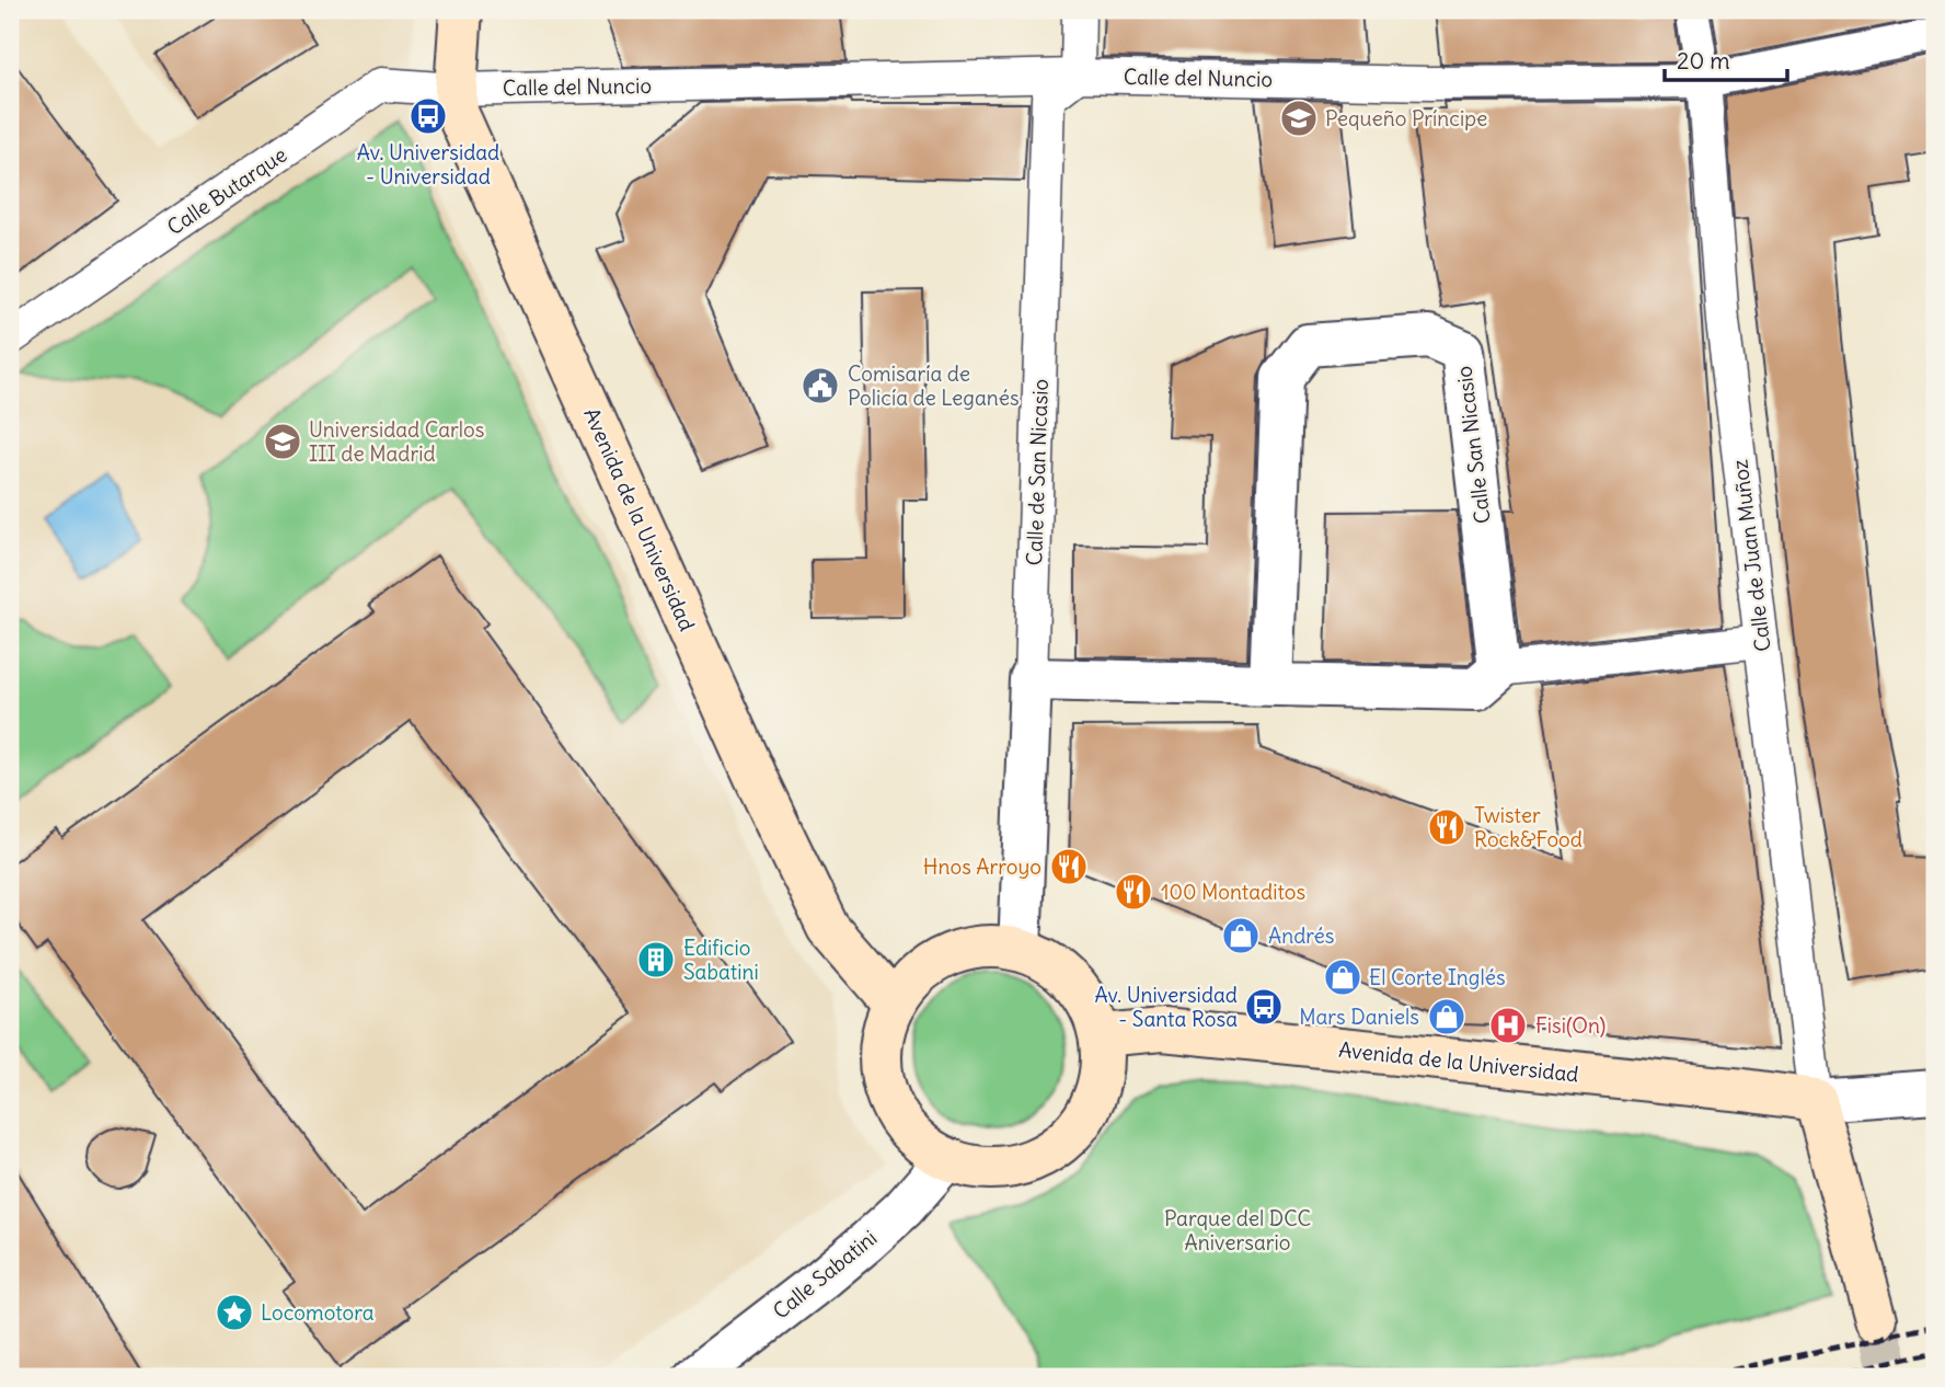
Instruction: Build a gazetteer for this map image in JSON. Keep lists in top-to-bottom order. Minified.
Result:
{"streets":{"main road":["Avenida de la Universidad"],"street":["Calle del Nuncio","Calle Butarque","Calle San Nicasio","Calle de San Nicasio","Calle de Juan Muñoz","Calle Sabatini"]},"crossings":[["Calle del Nuncio","Calle Butarque"],["Calle del Nuncio","Calle de San Nicasio"],["Calle del Nuncio","Avenida de la Universidad"],["Calle del Nuncio","Calle de Juan Muñoz"],["Calle Butarque","Avenida de la Universidad"],["Calle de San Nicasio","Avenida de la Universidad"],["Calle de San Nicasio","Calle Sabatini"],["Avenida de la Universidad","Calle de Juan Muñoz"],["Avenida de la Universidad","Calle Sabatini"]],"parks":["Parque del DCC Aniversario"],"places":{"bus stop":["Av. Universidad - Universidad","Av. Universidad - Santa Rosa"],"school or university":["Pequeño Príncipe","Universidad Carlos III de Madrid"],"public building":["Comisaría de Policía de Leganés"],"restaurant":["Twister Rock&Food","Hnos Arroyo","100 Montaditos"],"shop":["Andrés","El Corte Inglés","Mars Daniels"],"building":["Edificio Sabatini"],"hospital":["Fisi(On)"],"place":["Locomotora"]},"scale_bar":"20 m"}
